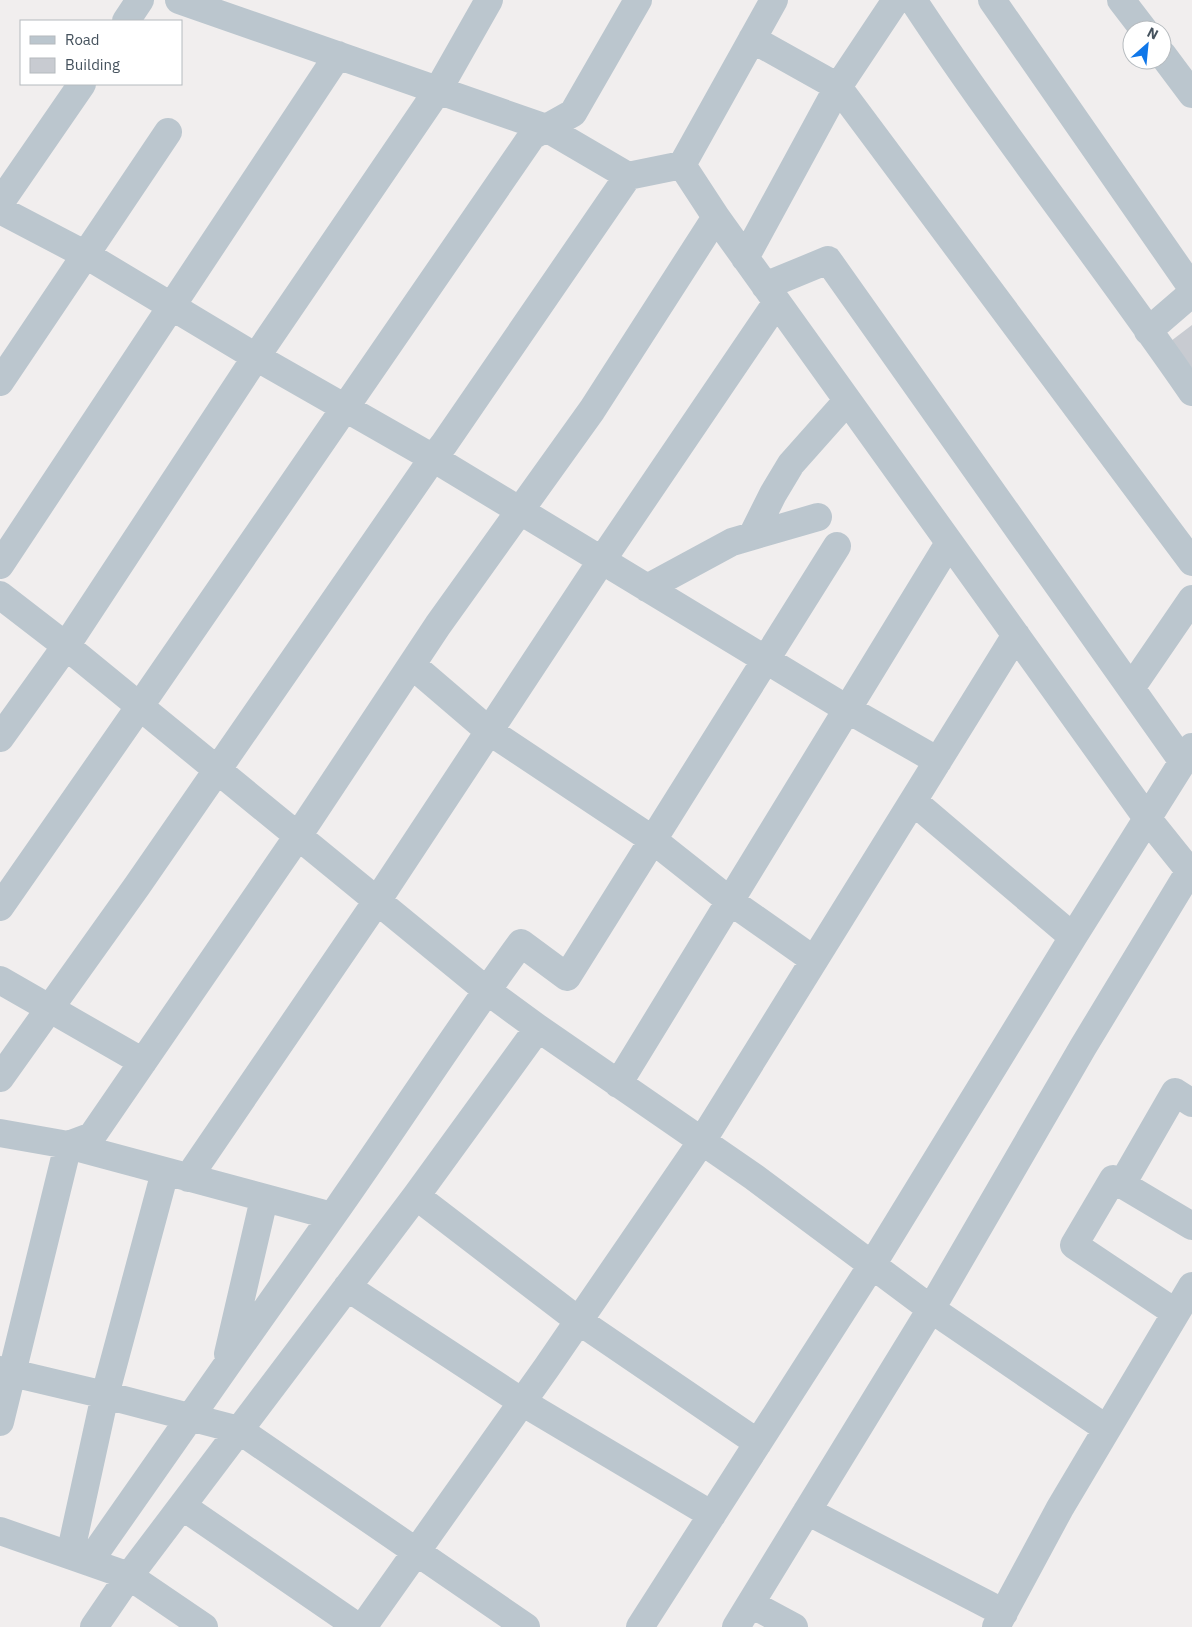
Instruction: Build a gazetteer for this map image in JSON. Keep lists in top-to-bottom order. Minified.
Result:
{"legend":["Road","Building"],"north":"top right"}
